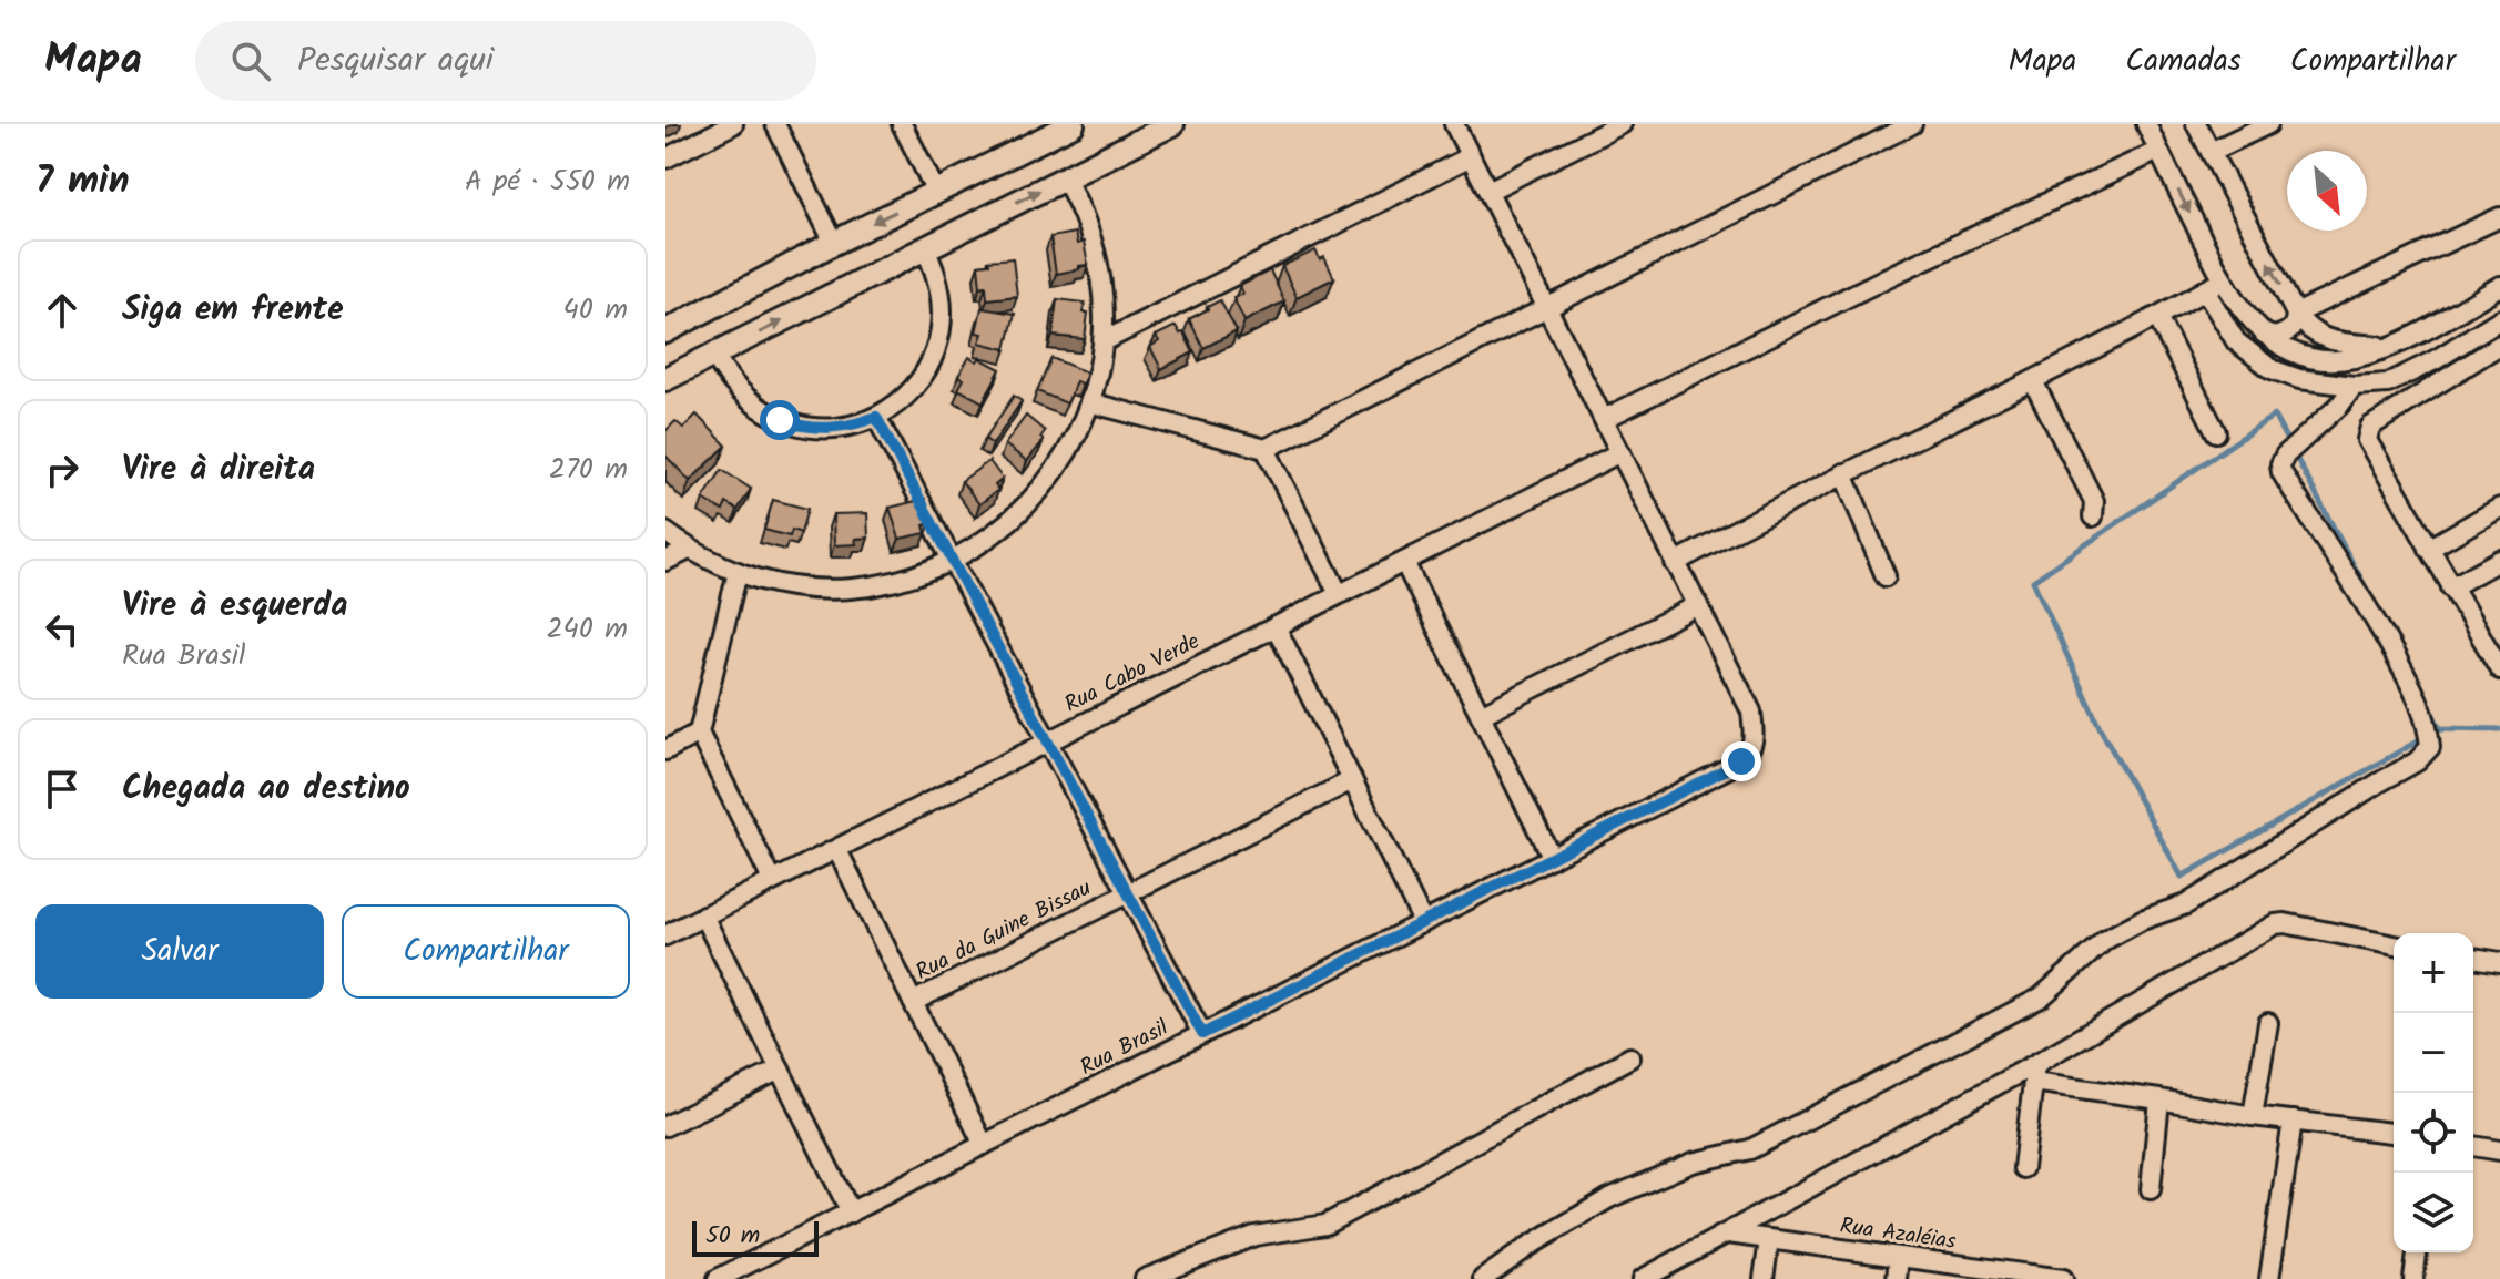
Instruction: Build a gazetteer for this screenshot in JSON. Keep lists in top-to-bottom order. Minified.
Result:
{"streets":{"street":["Rua Cabo Verde","Rua da Guine Bissau","Rua Brasil","Rua Azaléias"]},"scale_bar":"50 m","north":"bottom right","page":{"header":"Mapa","search":"Pesquisar aqui","nav":["Mapa","Camadas","Compartilhar"],"heading":["7 min","A pé · 550 m"],"list":[["Siga em frente","40 m"],["Vire à direita","270 m"],["Vire à esquerda","Rua Brasil","240 m"],"Chegada ao destino"],"buttons":["Salvar","Compartilhar"],"map_buttons":["+","−"],"scale":"50 m"}}
